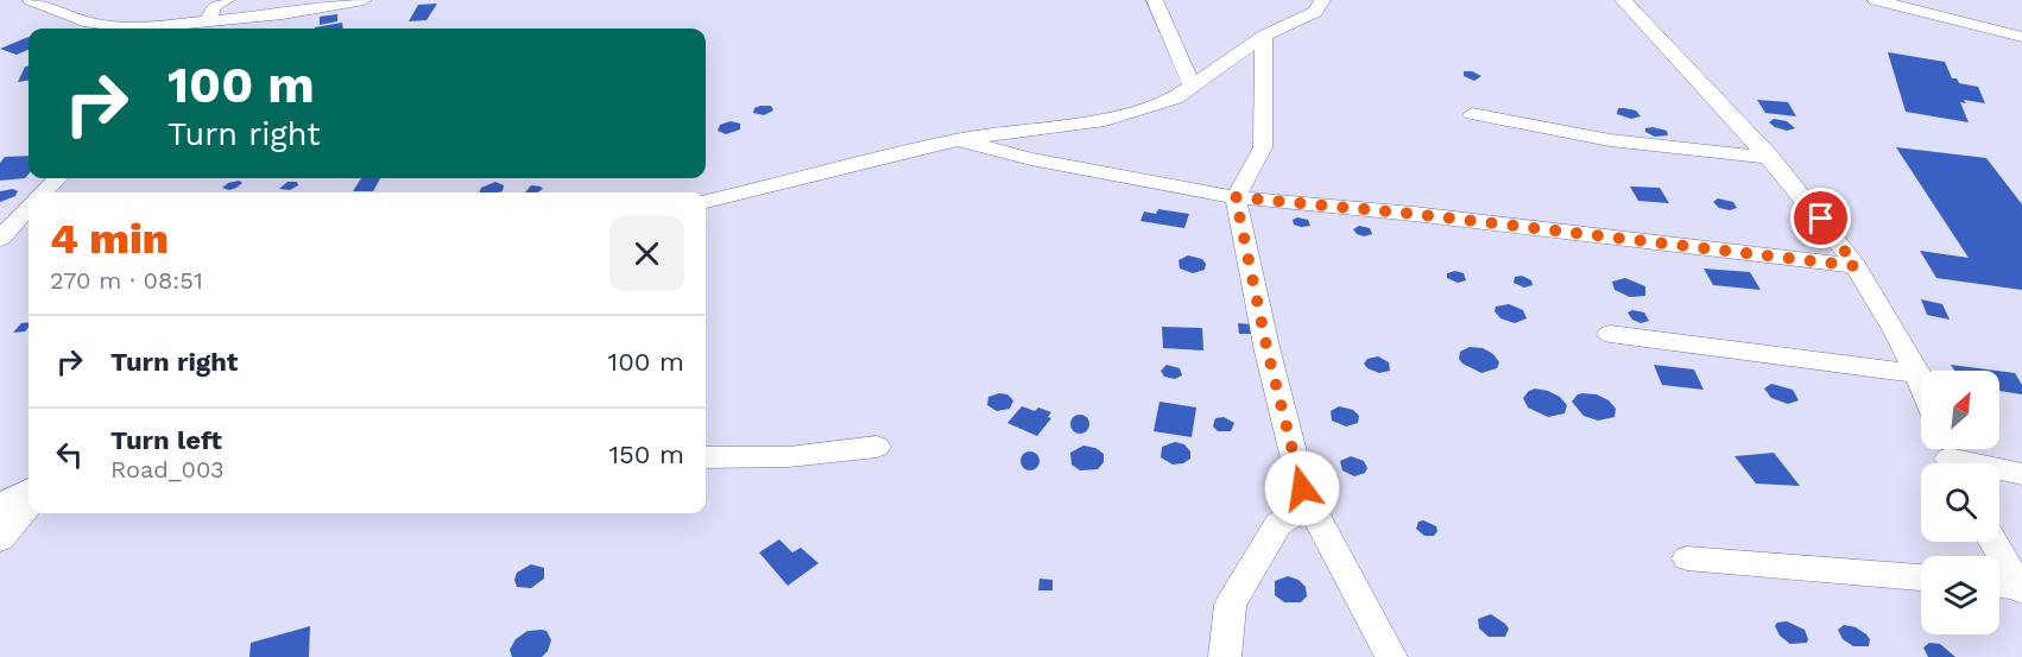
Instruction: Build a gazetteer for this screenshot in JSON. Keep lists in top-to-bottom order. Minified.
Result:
{"north":"top right","page":{"turn":["100 m","Turn right"],"heading":["4 min","270 m · 08:51"],"list":[{"name":"Turn right","value":"100 m"},{"name":"Turn left","note":"Road_003","value":"150 m"}]}}
